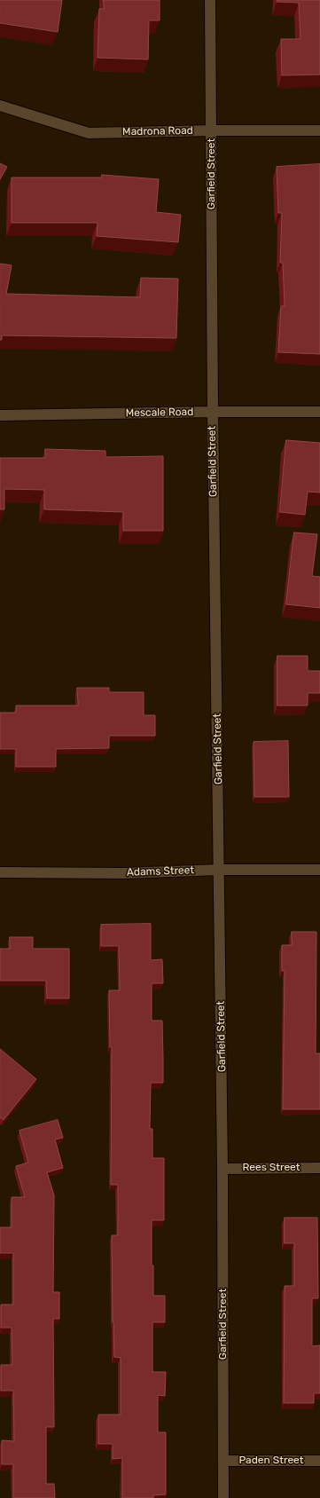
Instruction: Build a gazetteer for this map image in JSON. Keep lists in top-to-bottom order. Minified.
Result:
{"streets":{"street":["Madrona Road","Garfield Street","Mescale Road","Adams Street","Rees Street","Paden Street"]},"crossings":[["Madrona Road","Garfield Street"],["Garfield Street","Mescale Road"],["Garfield Street","Adams Street"],["Garfield Street","Rees Street"],["Garfield Street","Paden Street"]]}
